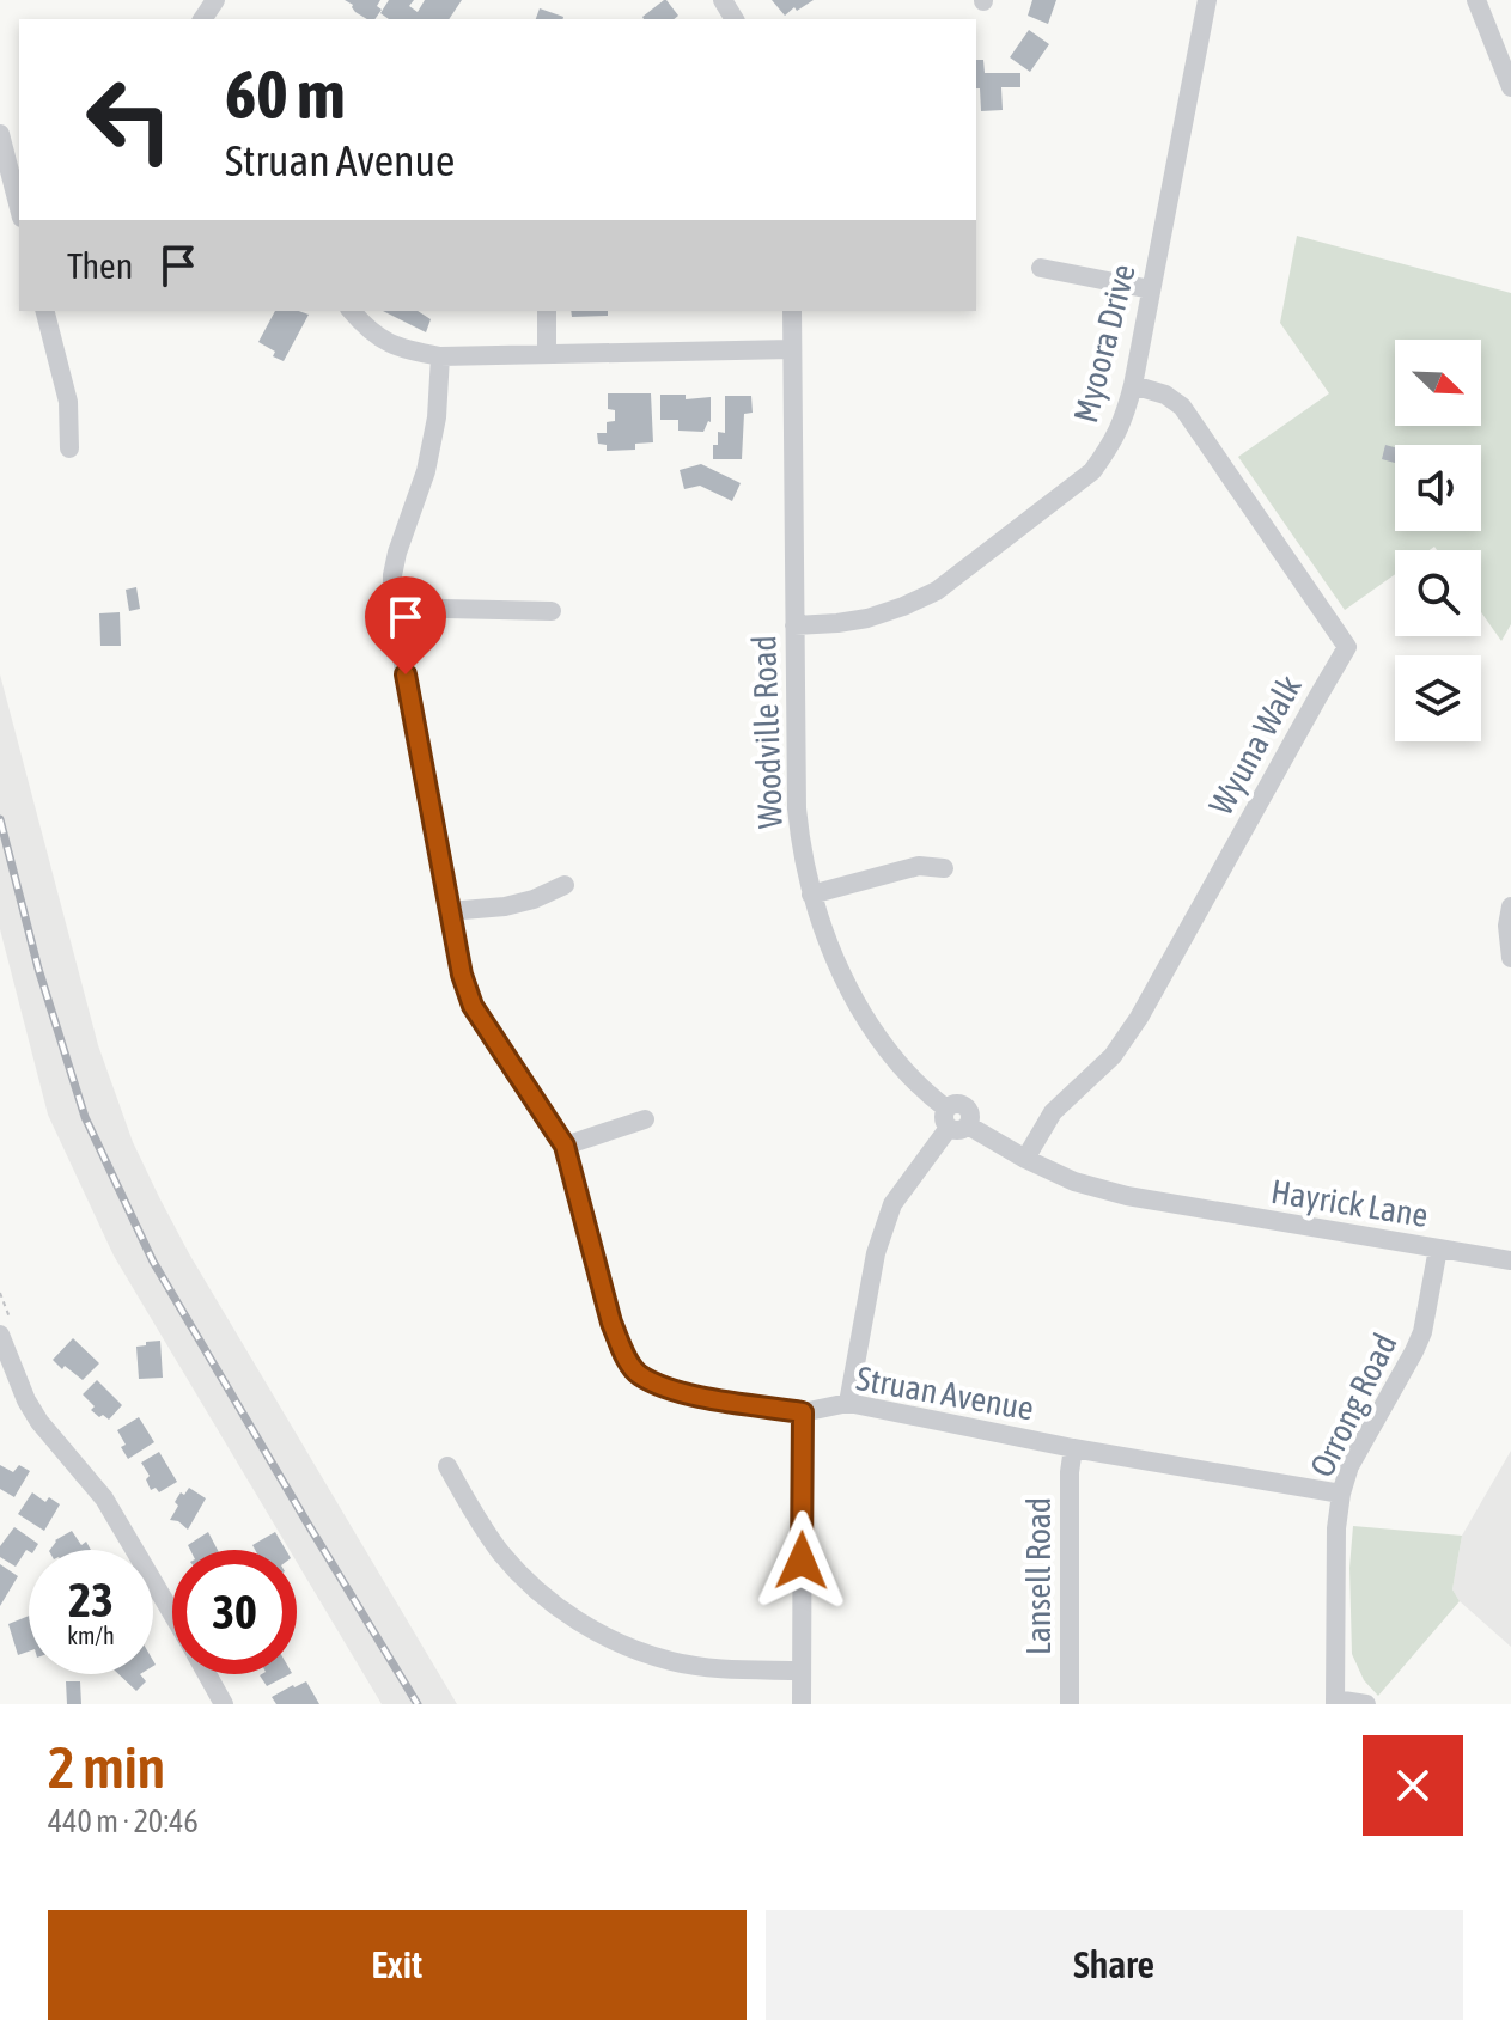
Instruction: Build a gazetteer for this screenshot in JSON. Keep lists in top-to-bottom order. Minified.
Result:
{"streets":{"street":["Myoora Drive","Woodville Road","Wyuna Walk","Hayrick Lane","Struan Avenue","Orrong Road","Lansell Road"]},"crossings":[["Myoora Drive","Woodville Road"],["Myoora Drive","Wyuna Walk"],["Woodville Road","Wyuna Walk"],["Woodville Road","Hayrick Lane"],["Hayrick Lane","Orrong Road"],["Struan Avenue","Orrong Road"],["Struan Avenue","Lansell Road"]],"north":"bottom right","page":{"turn":["60 m","Struan Avenue"],"then":"Then","speed":"23 km/h","limit":"30","heading":["2 min","440 m · 20:46"],"buttons":["Exit","Share"]}}
